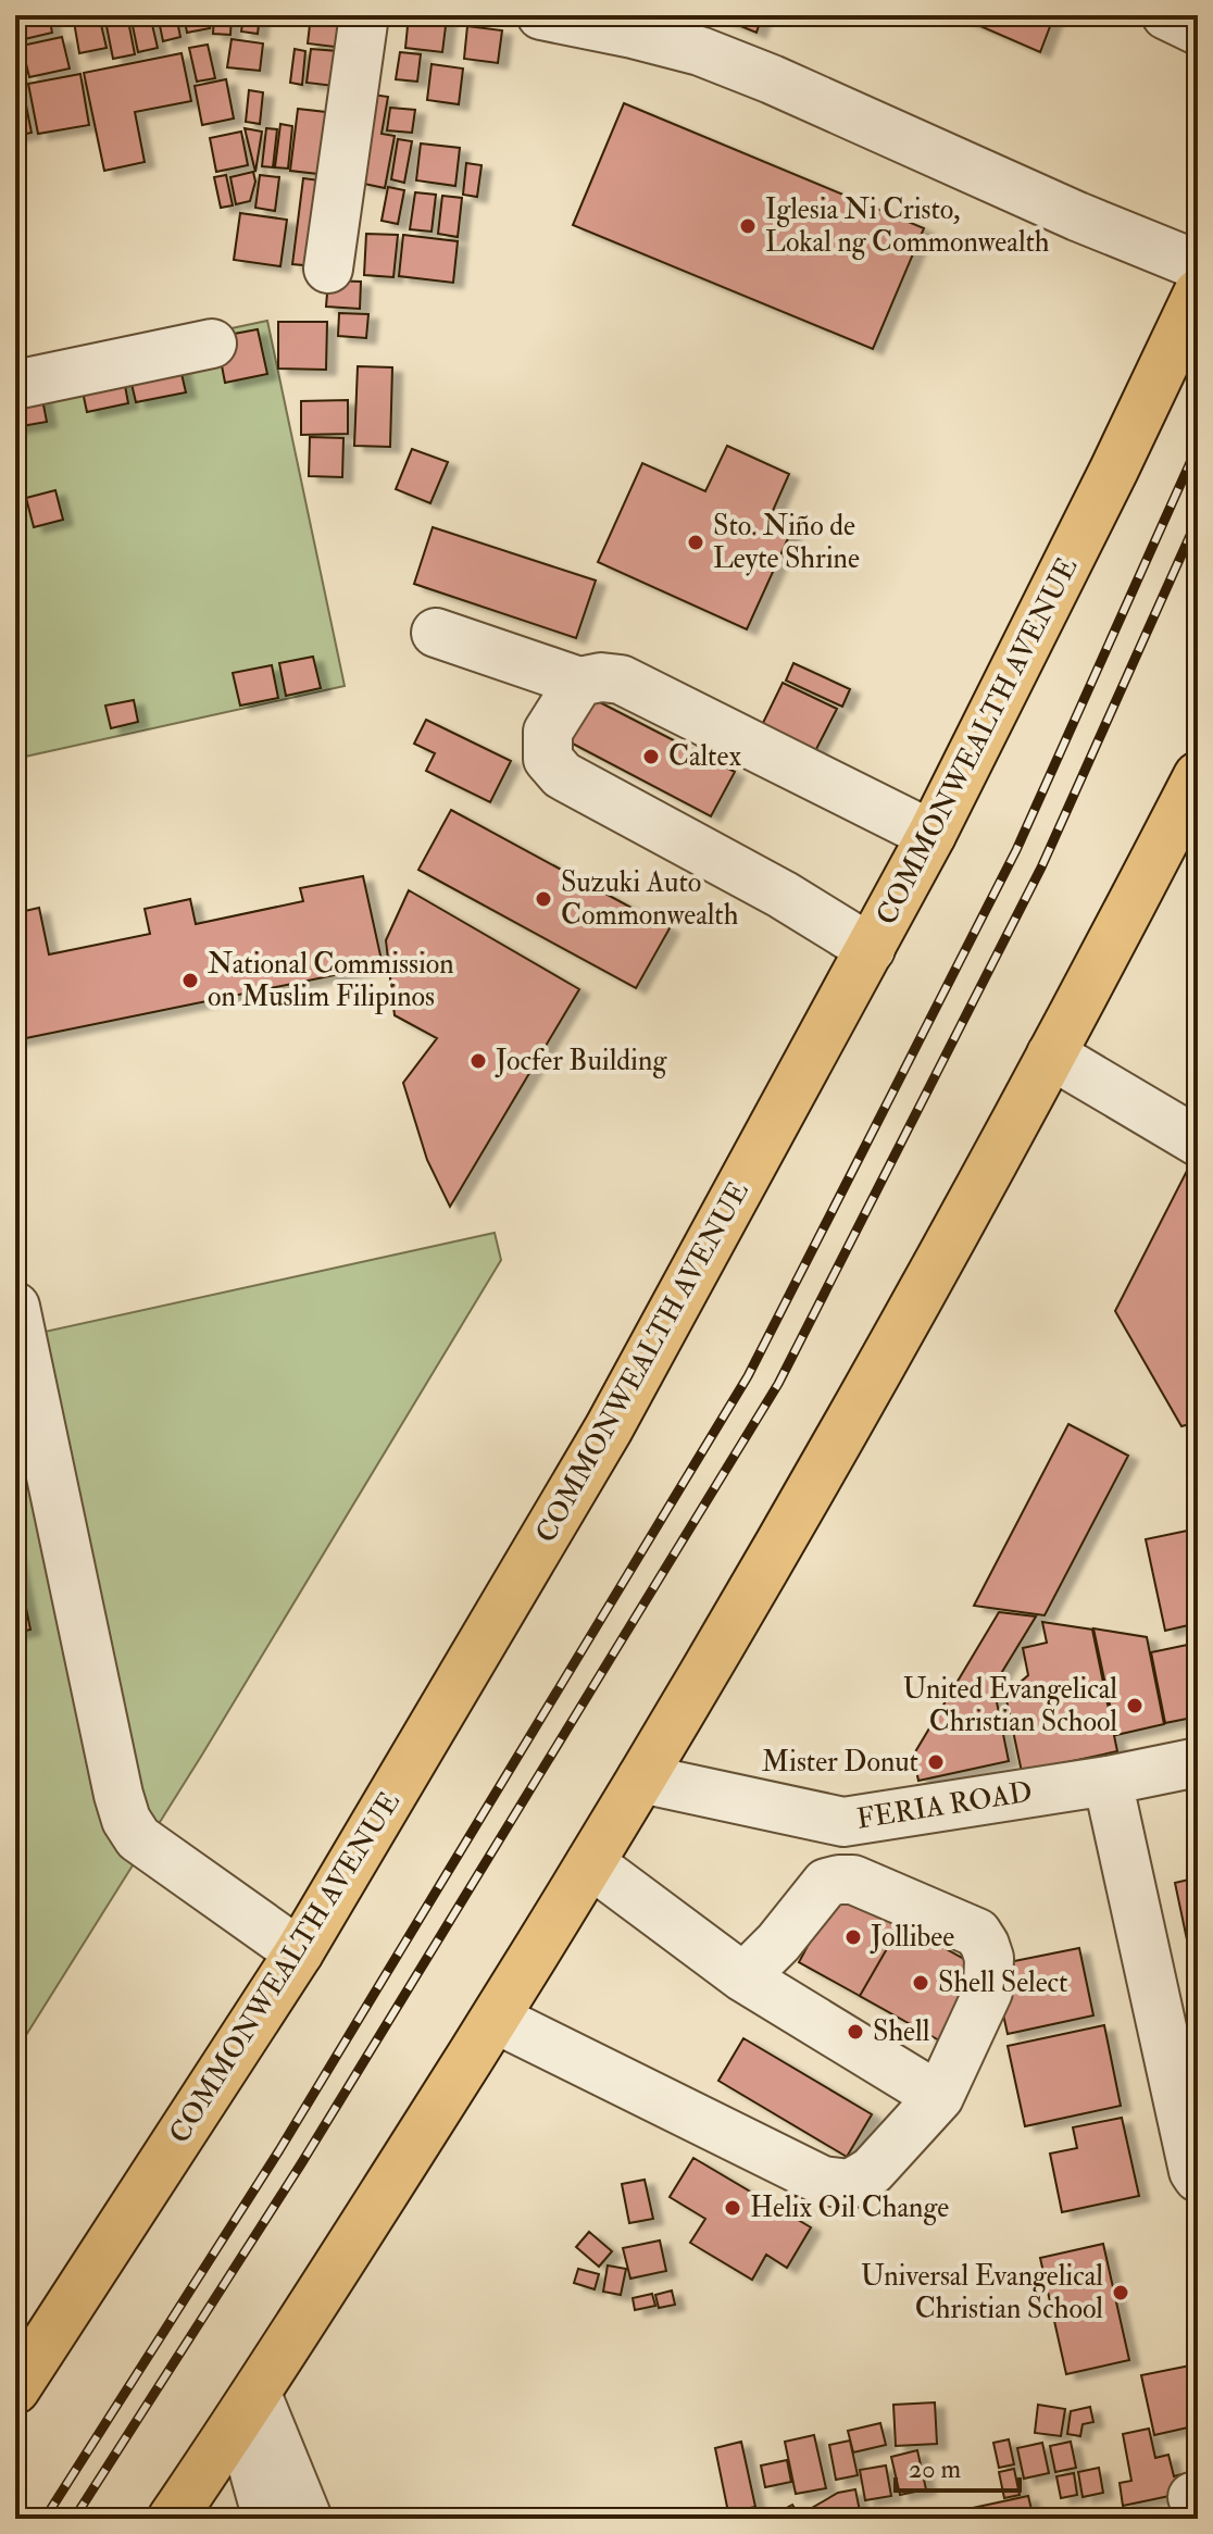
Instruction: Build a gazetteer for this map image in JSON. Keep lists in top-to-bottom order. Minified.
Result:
{"streets":{"main road":["COMMONWEALTH AVENUE"],"street":["FERIA ROAD"]},"places":["Iglesia Ni Cristo, Lokal ng Commonwealth","Sto. Niño de Leyte Shrine","Caltex","Suzuki Auto Commonwealth","National Commission on Muslim Filipinos","Jocfer Building","United Evangelical Christian School","Mister Donut","Jollibee","Shell Select","Shell","Helix Oil Change","Universal Evangelical Christian School"],"scale_bar":"20 m"}
